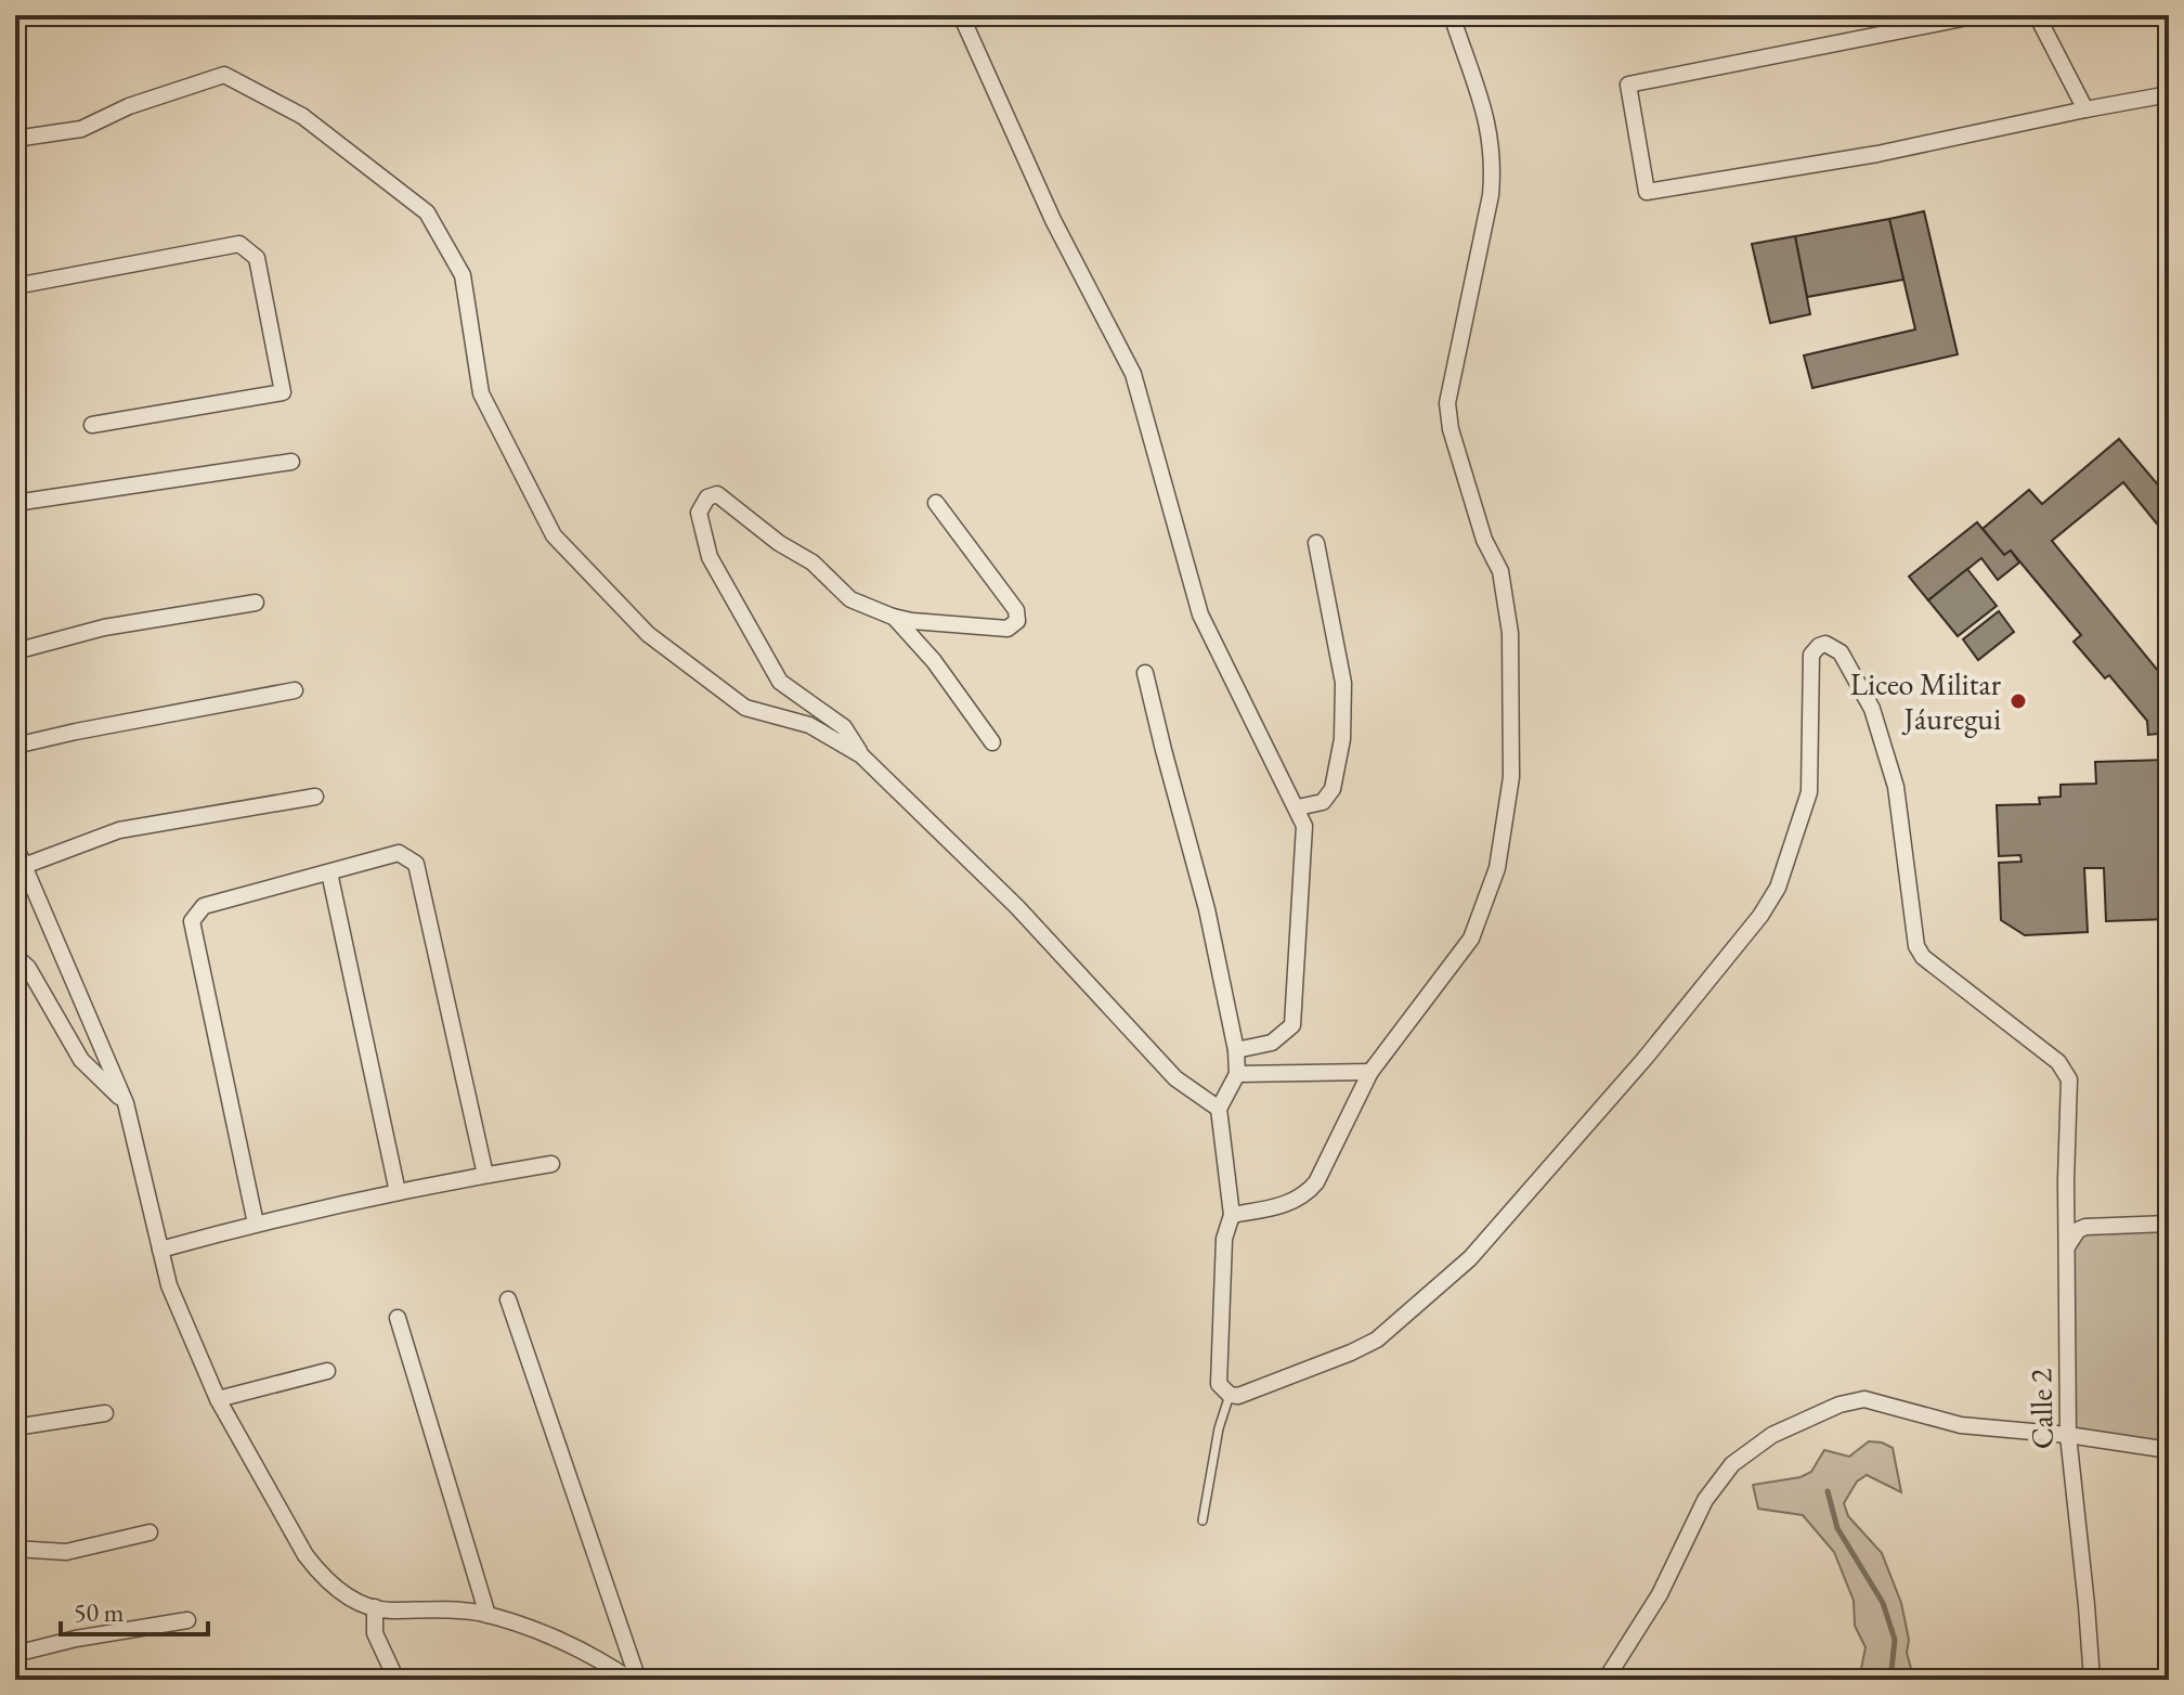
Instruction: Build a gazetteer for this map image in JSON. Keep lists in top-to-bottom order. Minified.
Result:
{"streets":{"street":["Calle 2"]},"places":["Liceo Militar Jáuregui"],"scale_bar":"50 m"}
